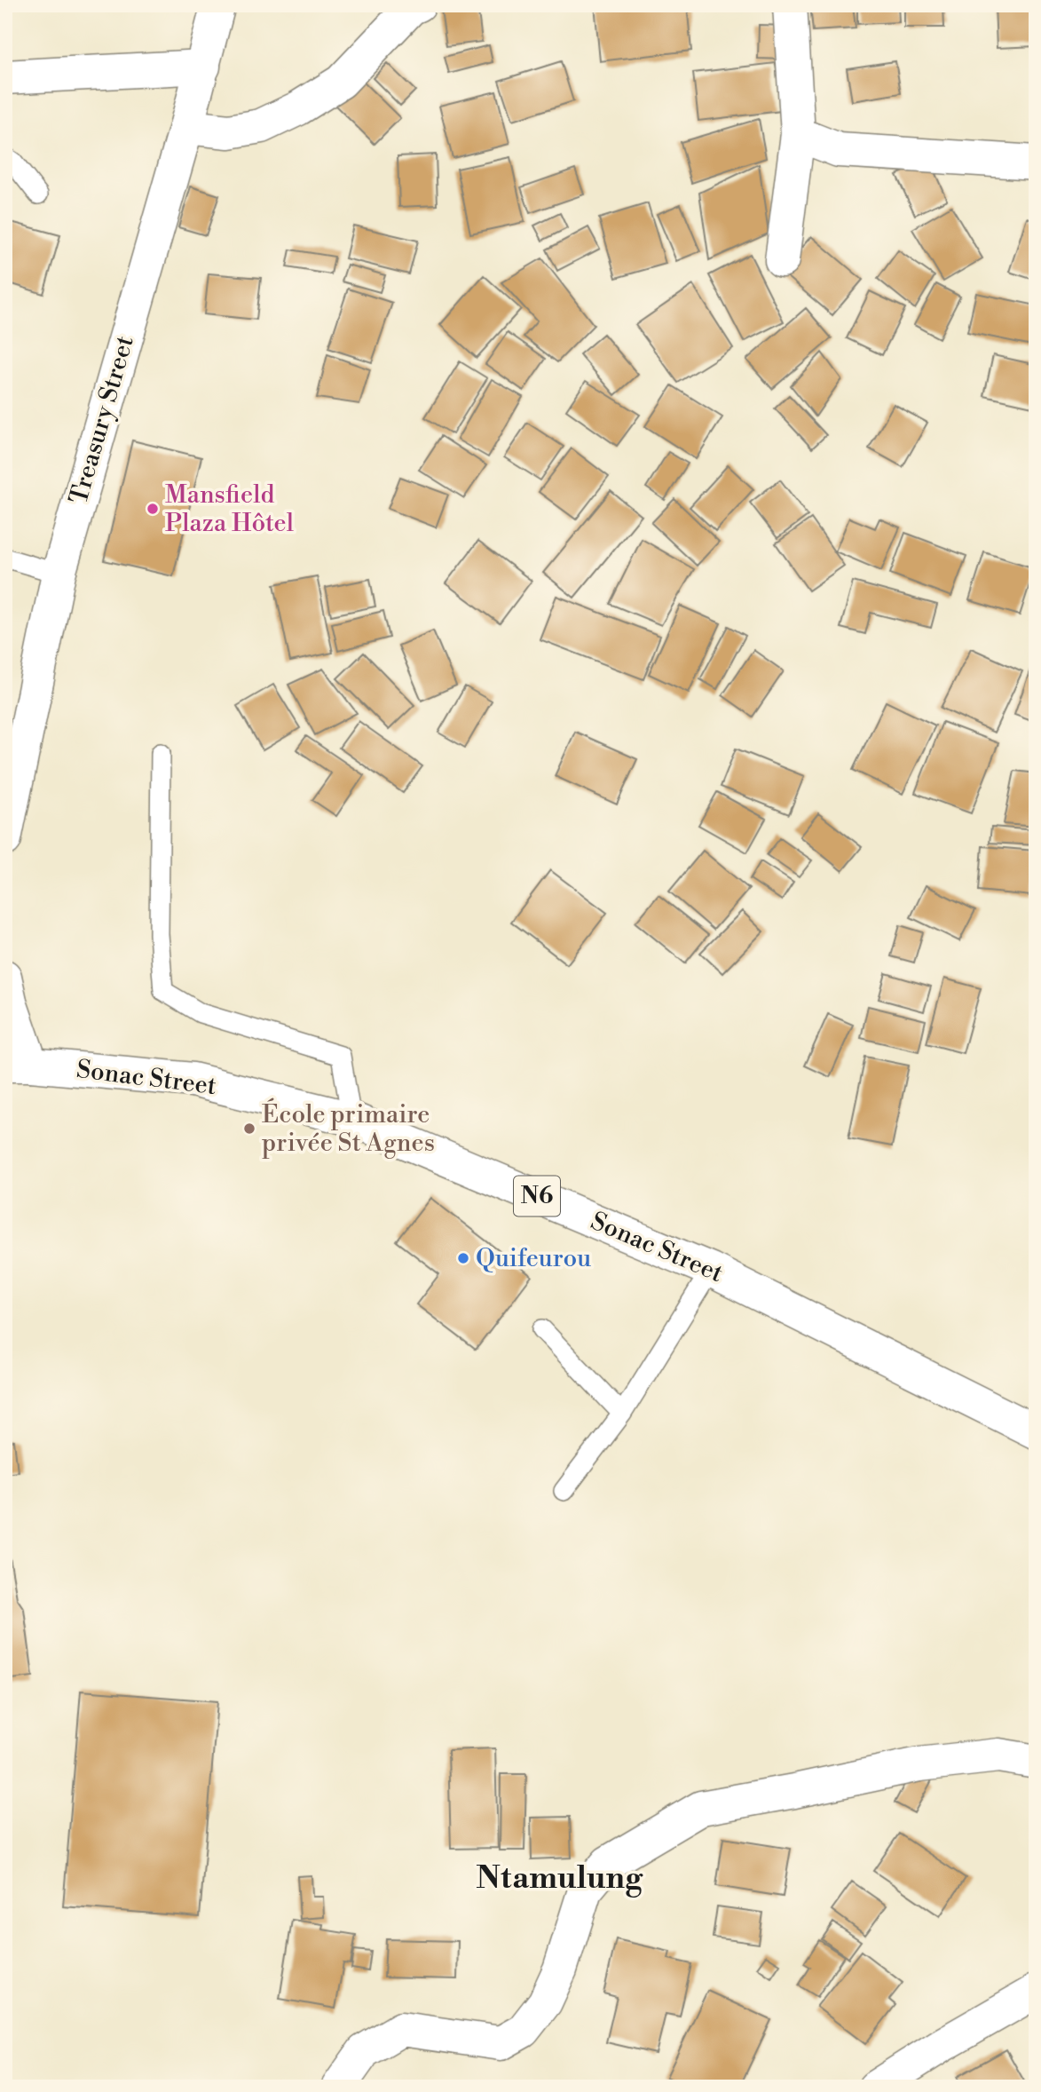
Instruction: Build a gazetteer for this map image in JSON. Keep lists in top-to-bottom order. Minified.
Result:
{"streets":{"main road":["Treasury Street","Sonac Street","N6"]},"districts":["Ntamulung"],"places":["Mansfield Plaza Hôtel","École primaire privée St Agnes","Quifeurou"]}
